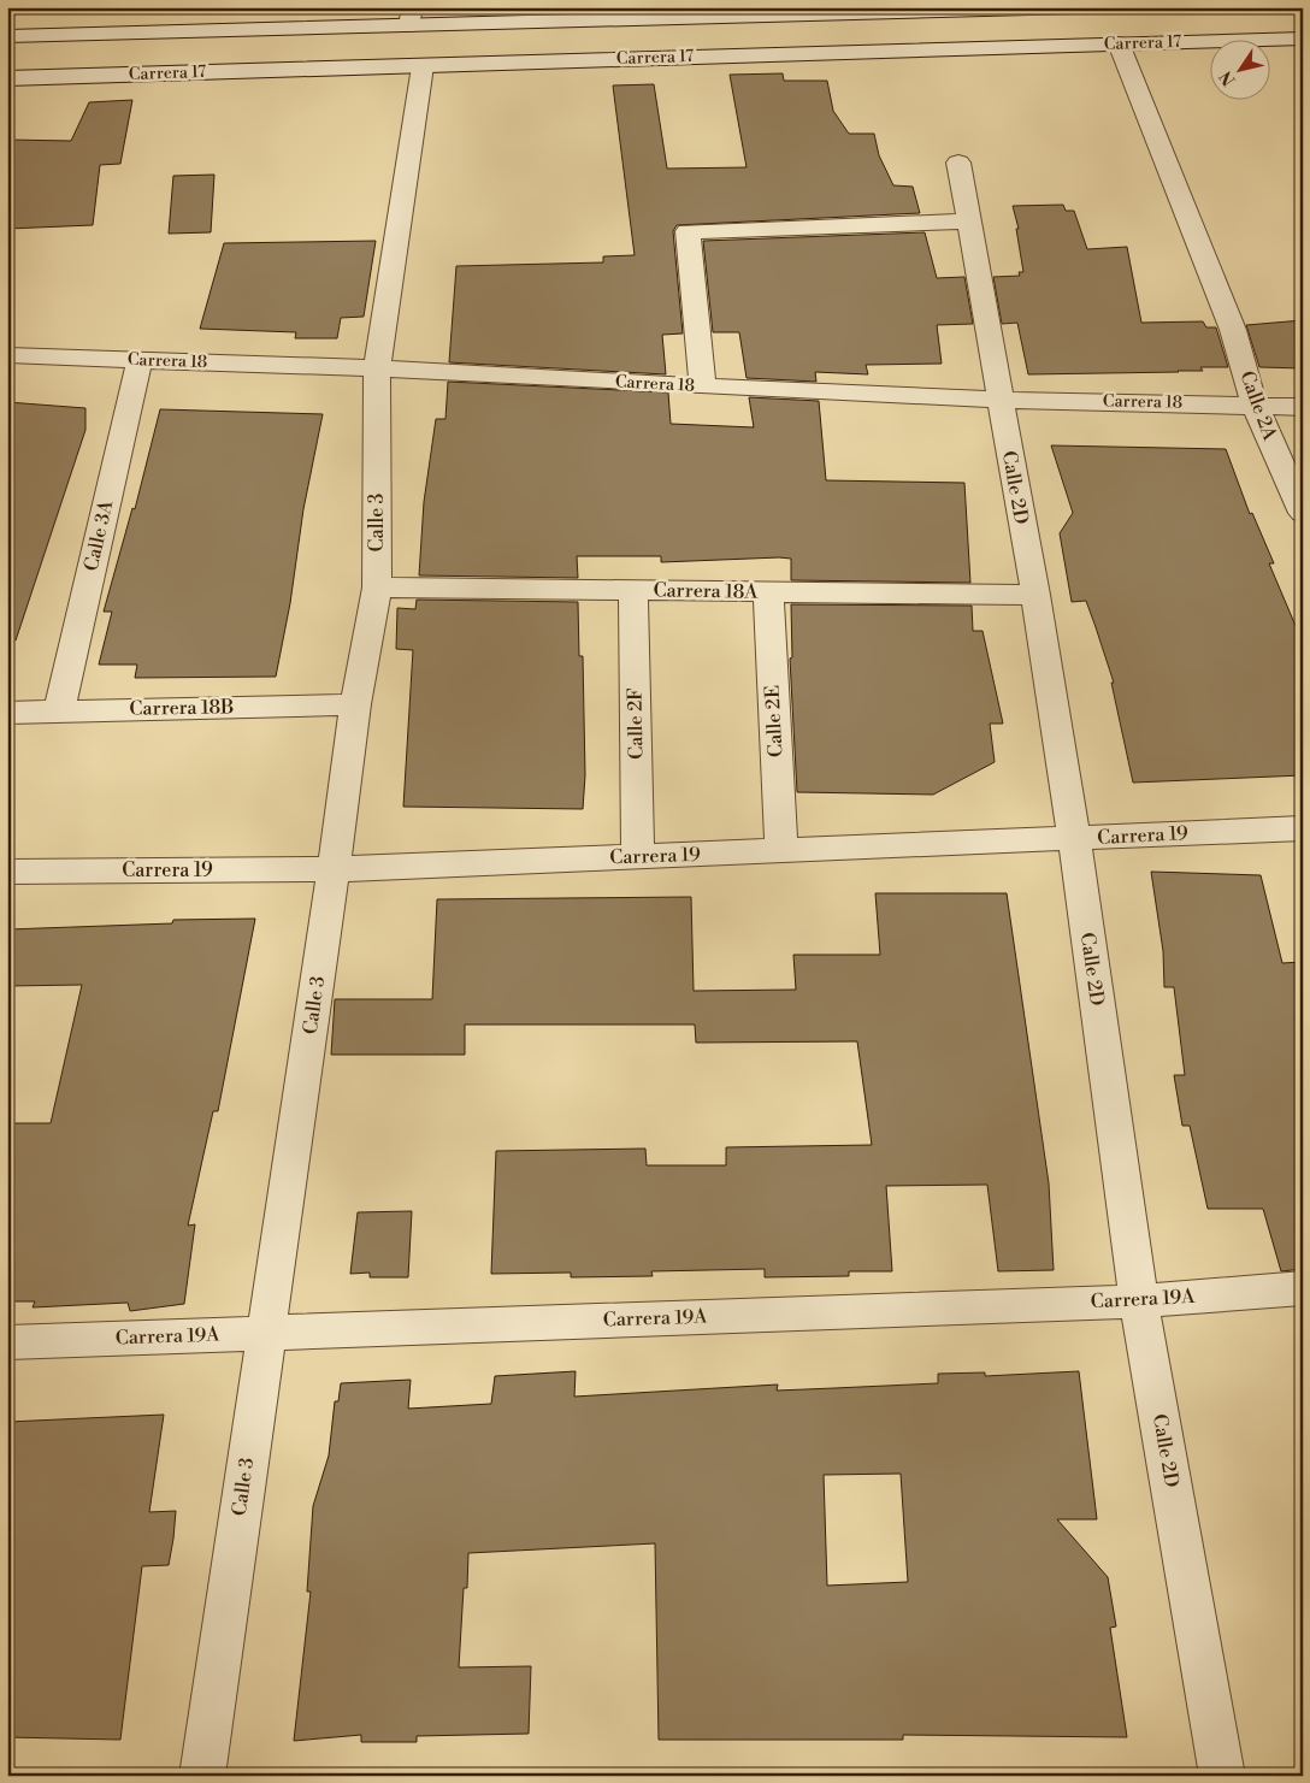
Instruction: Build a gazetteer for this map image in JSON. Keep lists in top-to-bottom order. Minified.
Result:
{"streets":{"street":["Carrera 17","Carrera 18","Calle 2A","Calle 2D","Calle 3","Calle 3A","Carrera 18A","Carrera 18B","Calle 2E","Calle 2F","Carrera 19","Carrera 19A"]},"crossings":[["Carrera 17","Calle 2A"],["Carrera 17","Calle 3"],["Carrera 18","Calle 2A"],["Carrera 18","Calle 2D"],["Carrera 18","Calle 3"],["Carrera 18","Calle 3A"],["Calle 2D","Carrera 18A"],["Calle 2D","Carrera 19"],["Calle 2D","Carrera 19A"],["Calle 3","Carrera 18A"],["Calle 3","Carrera 18B"],["Calle 3","Carrera 19"],["Calle 3","Carrera 19A"],["Calle 3A","Carrera 18B"],["Carrera 18A","Calle 2E"],["Carrera 18A","Calle 2F"],["Calle 2E","Carrera 19"],["Calle 2F","Carrera 19"]],"north":"bottom left"}
